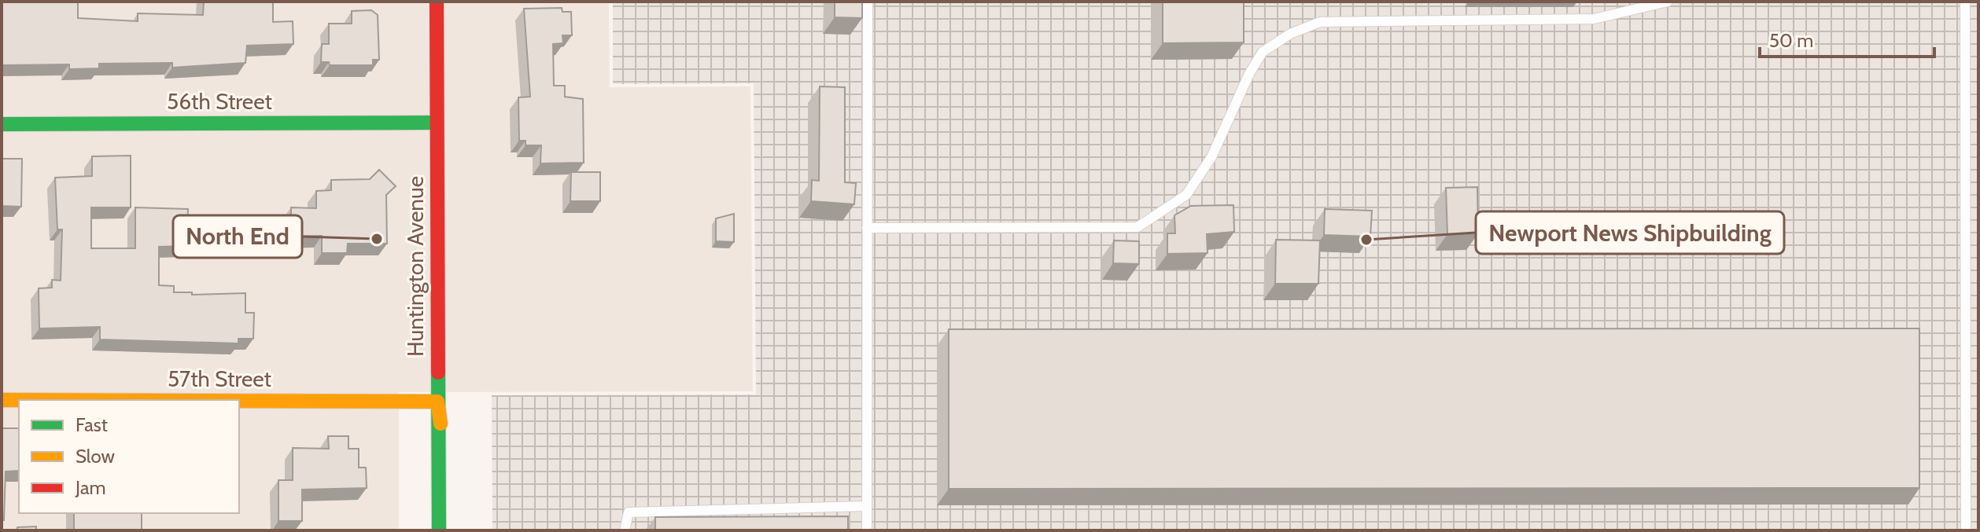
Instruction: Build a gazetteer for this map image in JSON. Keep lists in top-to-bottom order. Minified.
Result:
{"streets":{"street":["56th Street","Huntington Avenue","57th Street"]},"crossings":[["56th Street","Huntington Avenue"],["Huntington Avenue","57th Street"]],"places":["North End","Newport News Shipbuilding"],"legend":["Fast","Slow","Jam"],"scale_bar":"50 m"}
